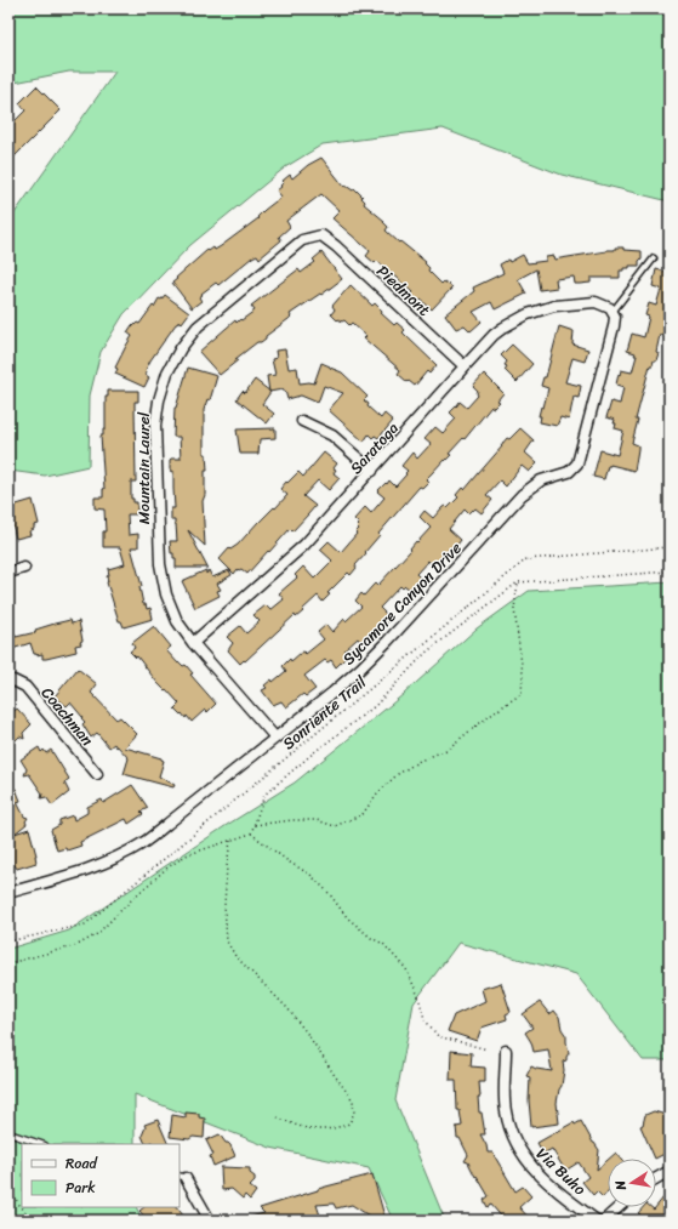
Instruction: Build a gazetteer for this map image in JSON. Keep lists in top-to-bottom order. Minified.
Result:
{"streets":{"street":["Piedmont","Saratoga","Mountain Laurel","Sycamore Canyon Drive","Coachman","Via Buho"],"path":["Sonriente Trail"]},"crossings":[["Piedmont","Saratoga"],["Piedmont","Mountain Laurel"],["Saratoga","Mountain Laurel"],["Saratoga","Sycamore Canyon Drive"],["Mountain Laurel","Sycamore Canyon Drive"]],"legend":["Road","Park"],"north":"left"}
